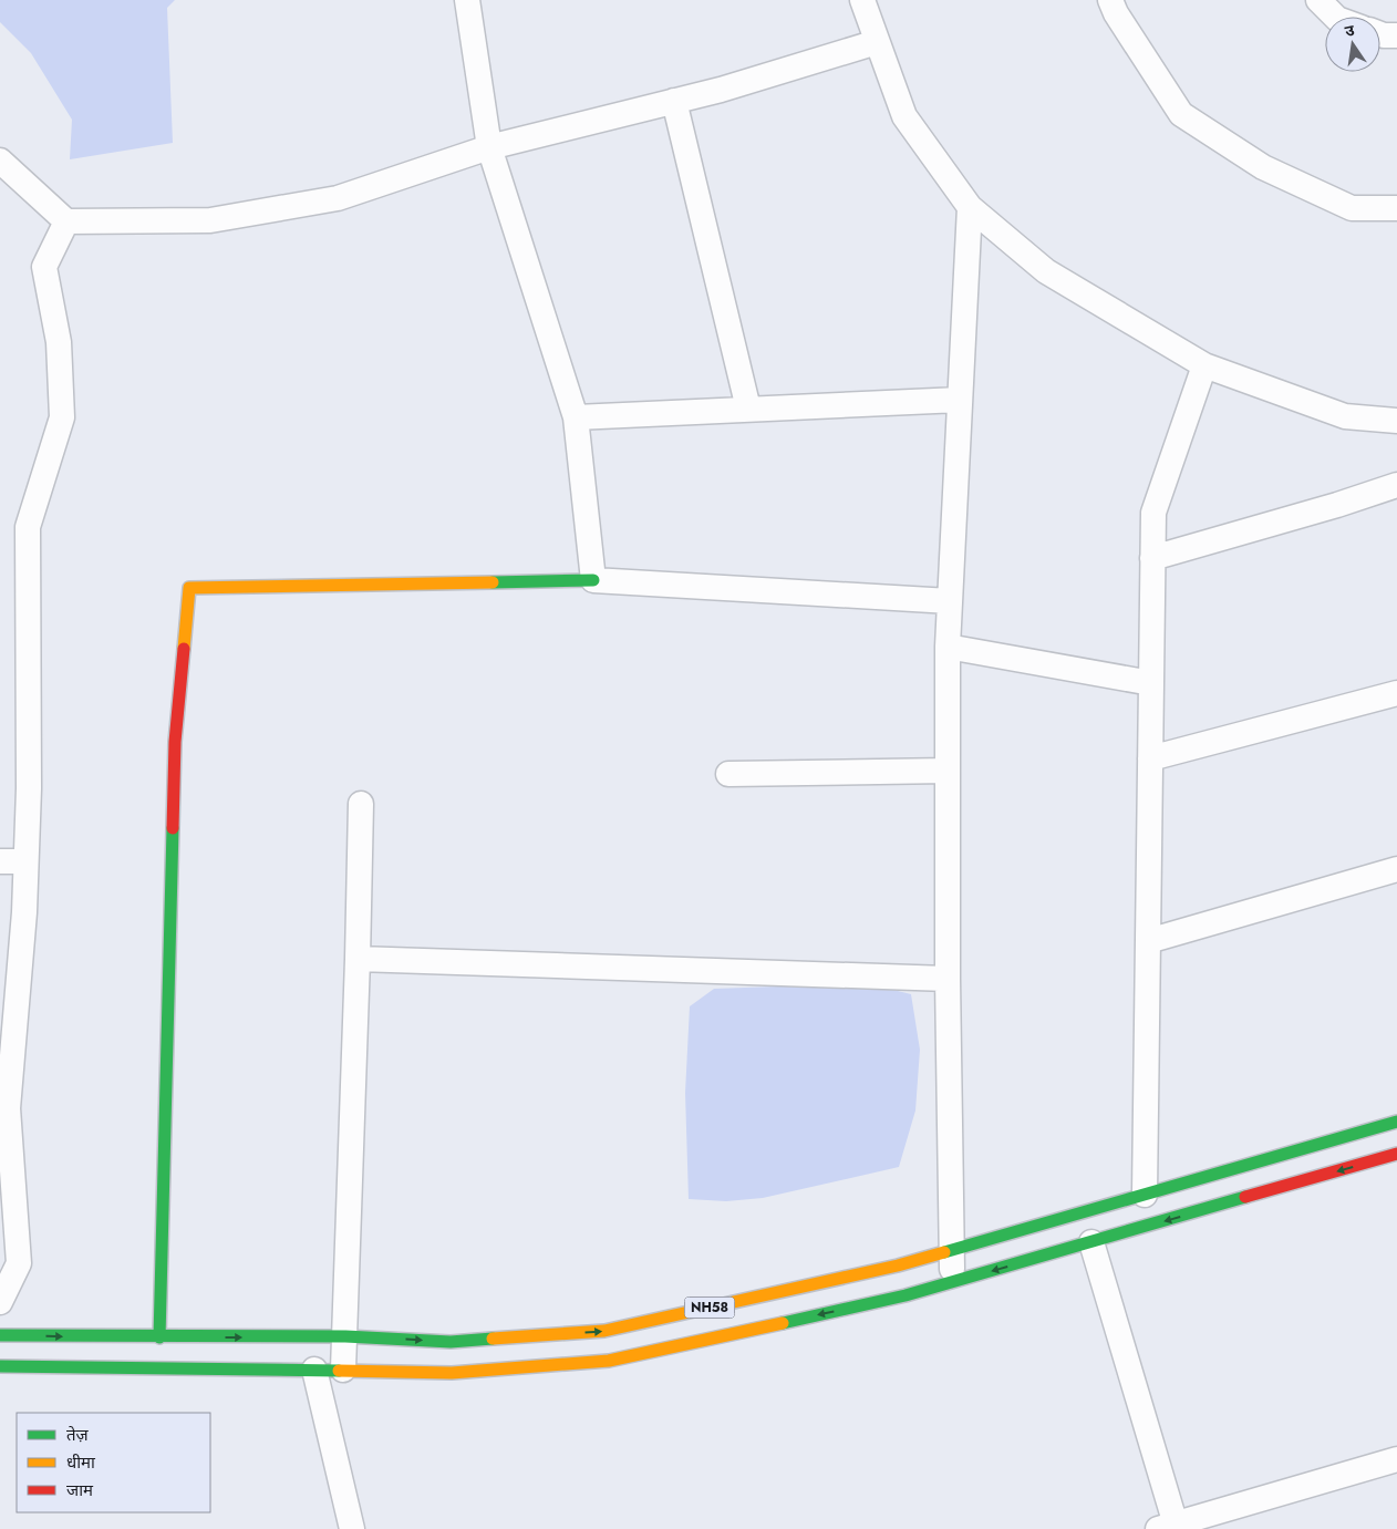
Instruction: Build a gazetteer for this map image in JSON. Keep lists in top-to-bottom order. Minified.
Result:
{"streets":{"main road":["NH58"]},"legend":["तेज़","धीमा","जाम"],"north":"top"}
